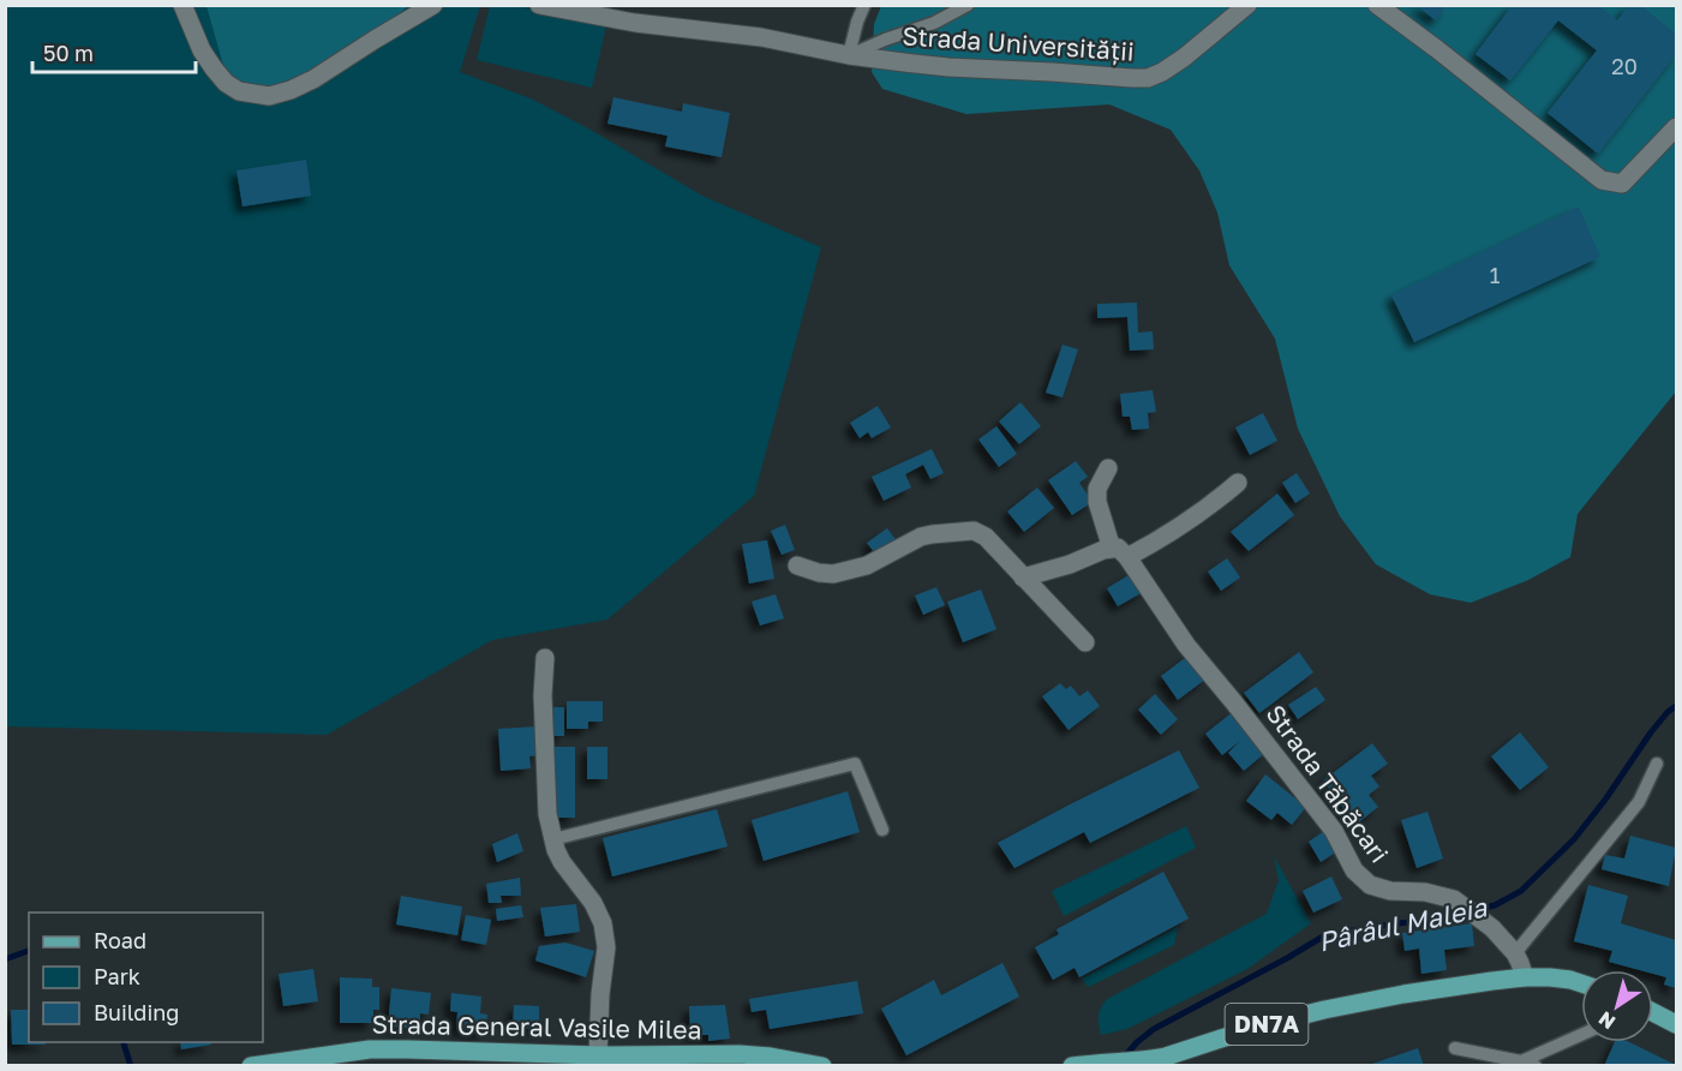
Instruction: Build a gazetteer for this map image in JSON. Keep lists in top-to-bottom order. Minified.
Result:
{"streets":{"main road":["DN7A","Strada General Vasile Milea"],"street":["Strada Universității","Strada Tăbăcari"]},"crossings":[["Strada Tăbăcari","DN7A"]],"water":["Pârâul Maleia"],"house_numbers":["20","1"],"legend":["Road","Park","Building"],"scale_bar":"50 m","north":"bottom left"}
